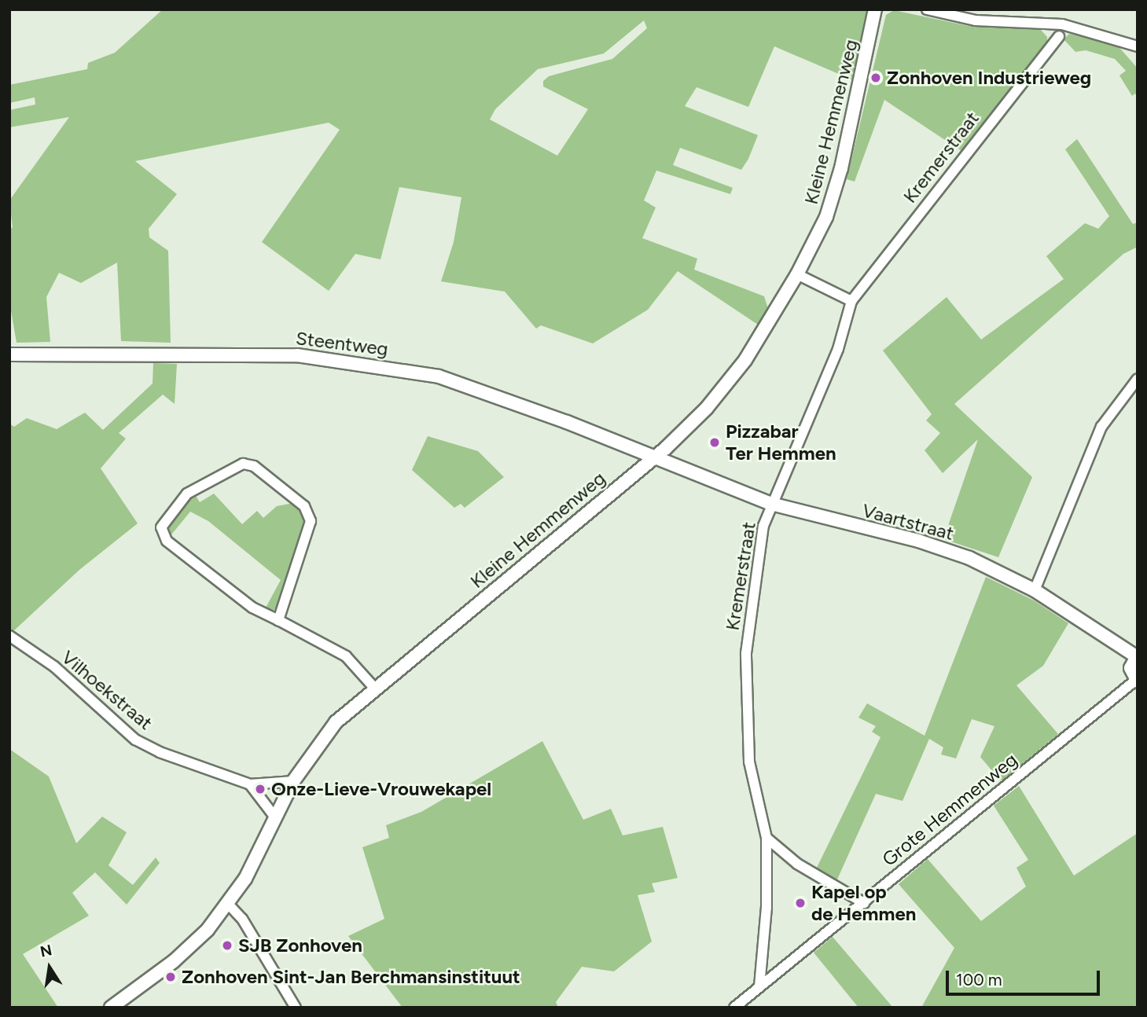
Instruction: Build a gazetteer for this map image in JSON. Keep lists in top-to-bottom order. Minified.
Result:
{"streets":{"street":["Kleine Hemmenweg","Kremerstraat","Steentweg","Vaartstraat","Vilhoekstraat","Grote Hemmenweg"]},"crossings":[["Kleine Hemmenweg","Steentweg"],["Kleine Hemmenweg","Vaartstraat"],["Kleine Hemmenweg","Vilhoekstraat"],["Kremerstraat","Vaartstraat"],["Kremerstraat","Grote Hemmenweg"],["Steentweg","Vaartstraat"],["Vaartstraat","Grote Hemmenweg"]],"places":["Zonhoven Industrieweg","Pizzabar Ter Hemmen","Onze-Lieve-Vrouwekapel","Kapel op de Hemmen","SJB Zonhoven","Zonhoven Sint-Jan Berchmansinstituut"],"scale_bar":"100 m","north":"top"}
